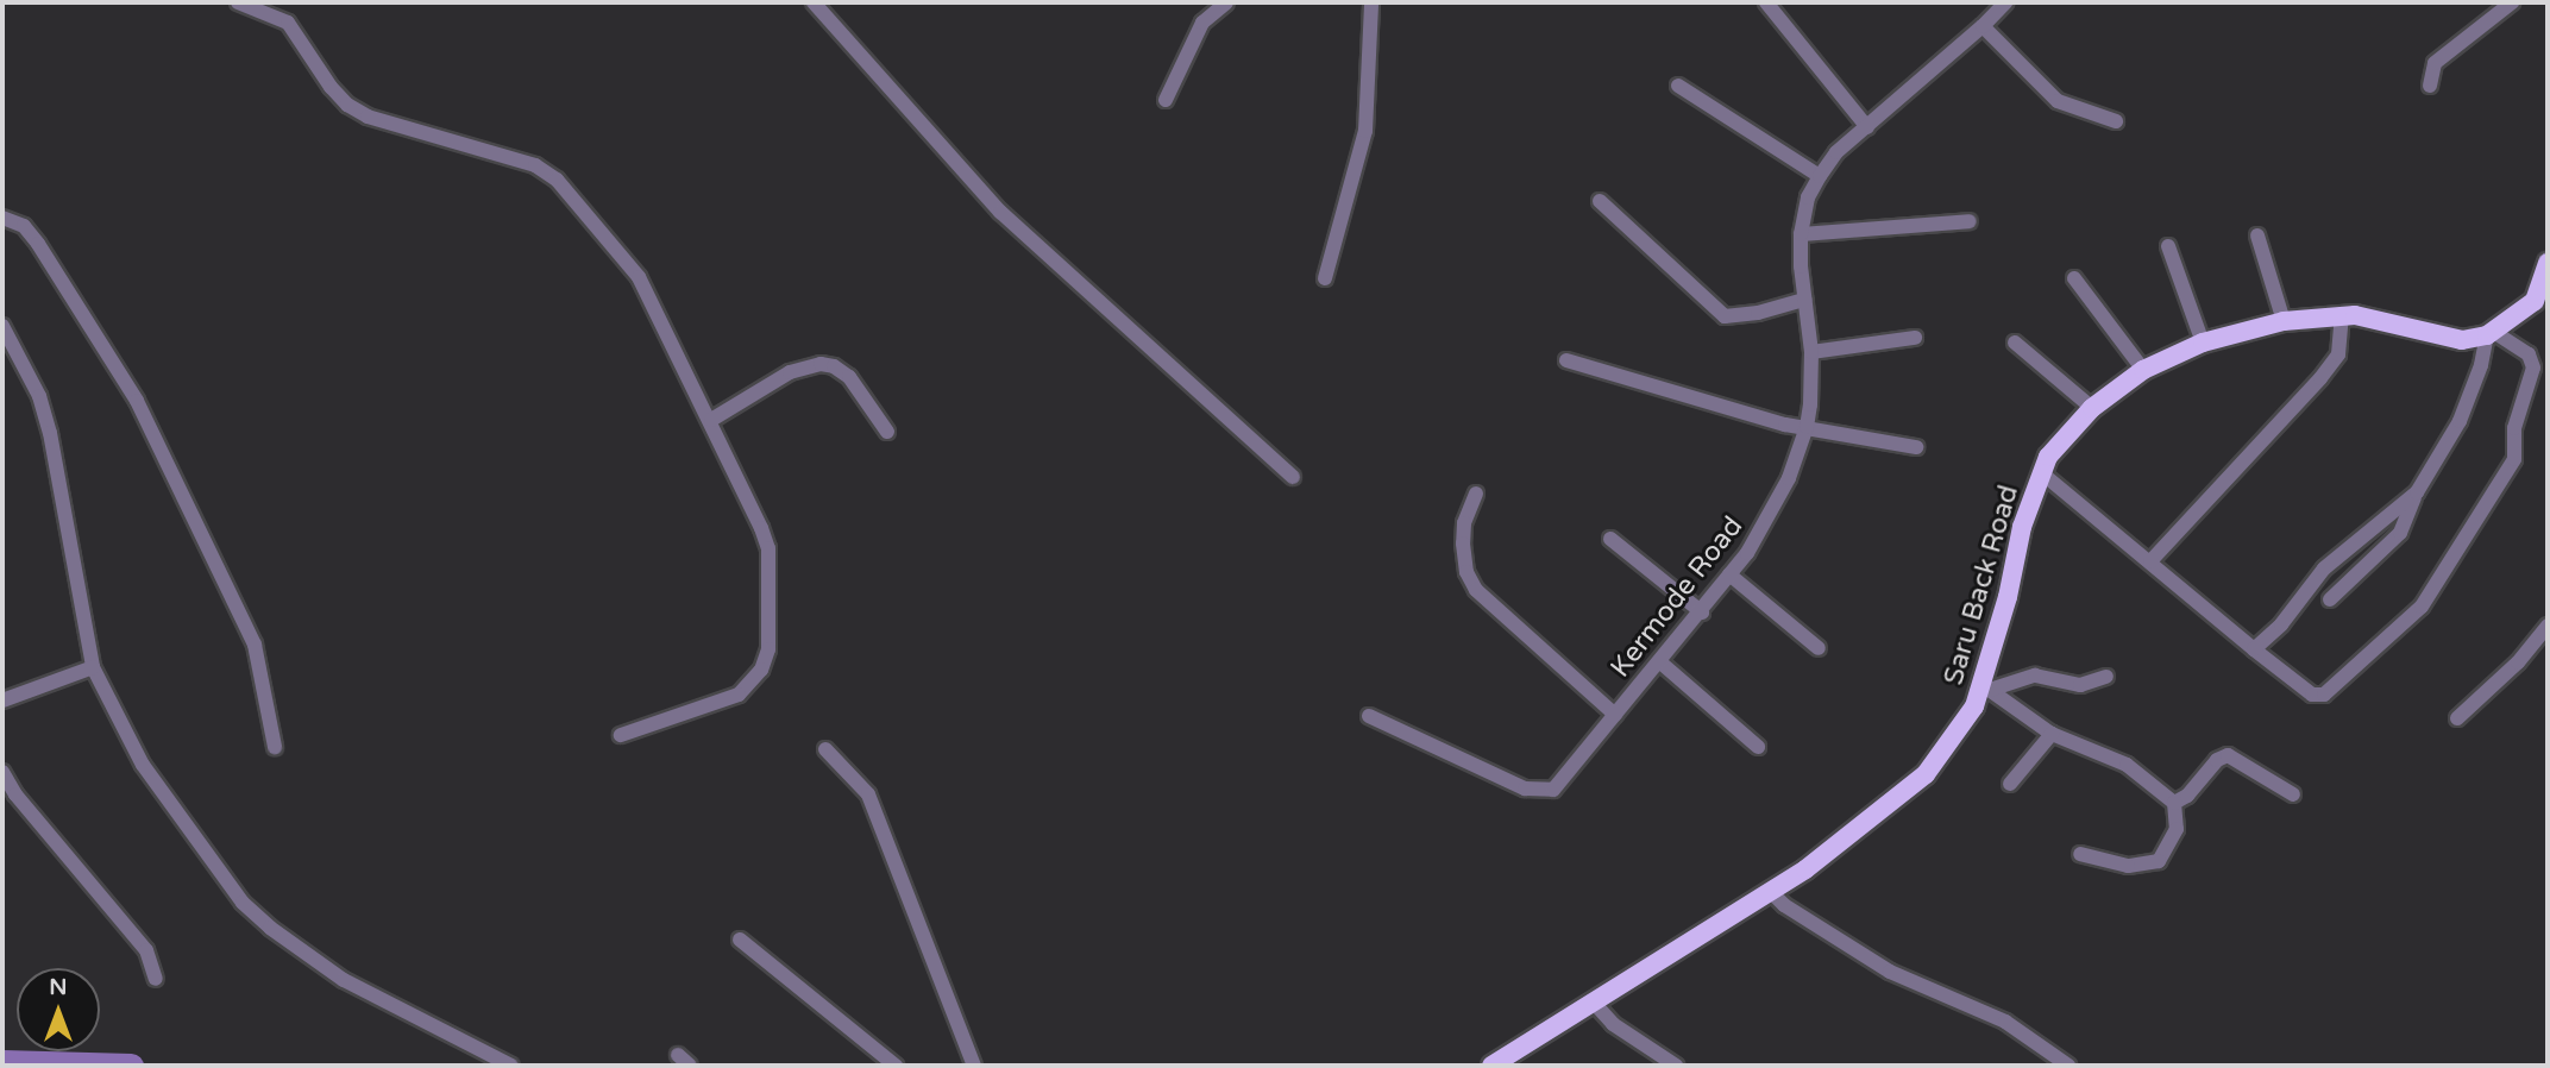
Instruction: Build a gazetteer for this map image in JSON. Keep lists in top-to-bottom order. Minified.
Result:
{"streets":{"main road":["Saru Back Road"],"street":["Kermode Road"]},"north":"top"}
